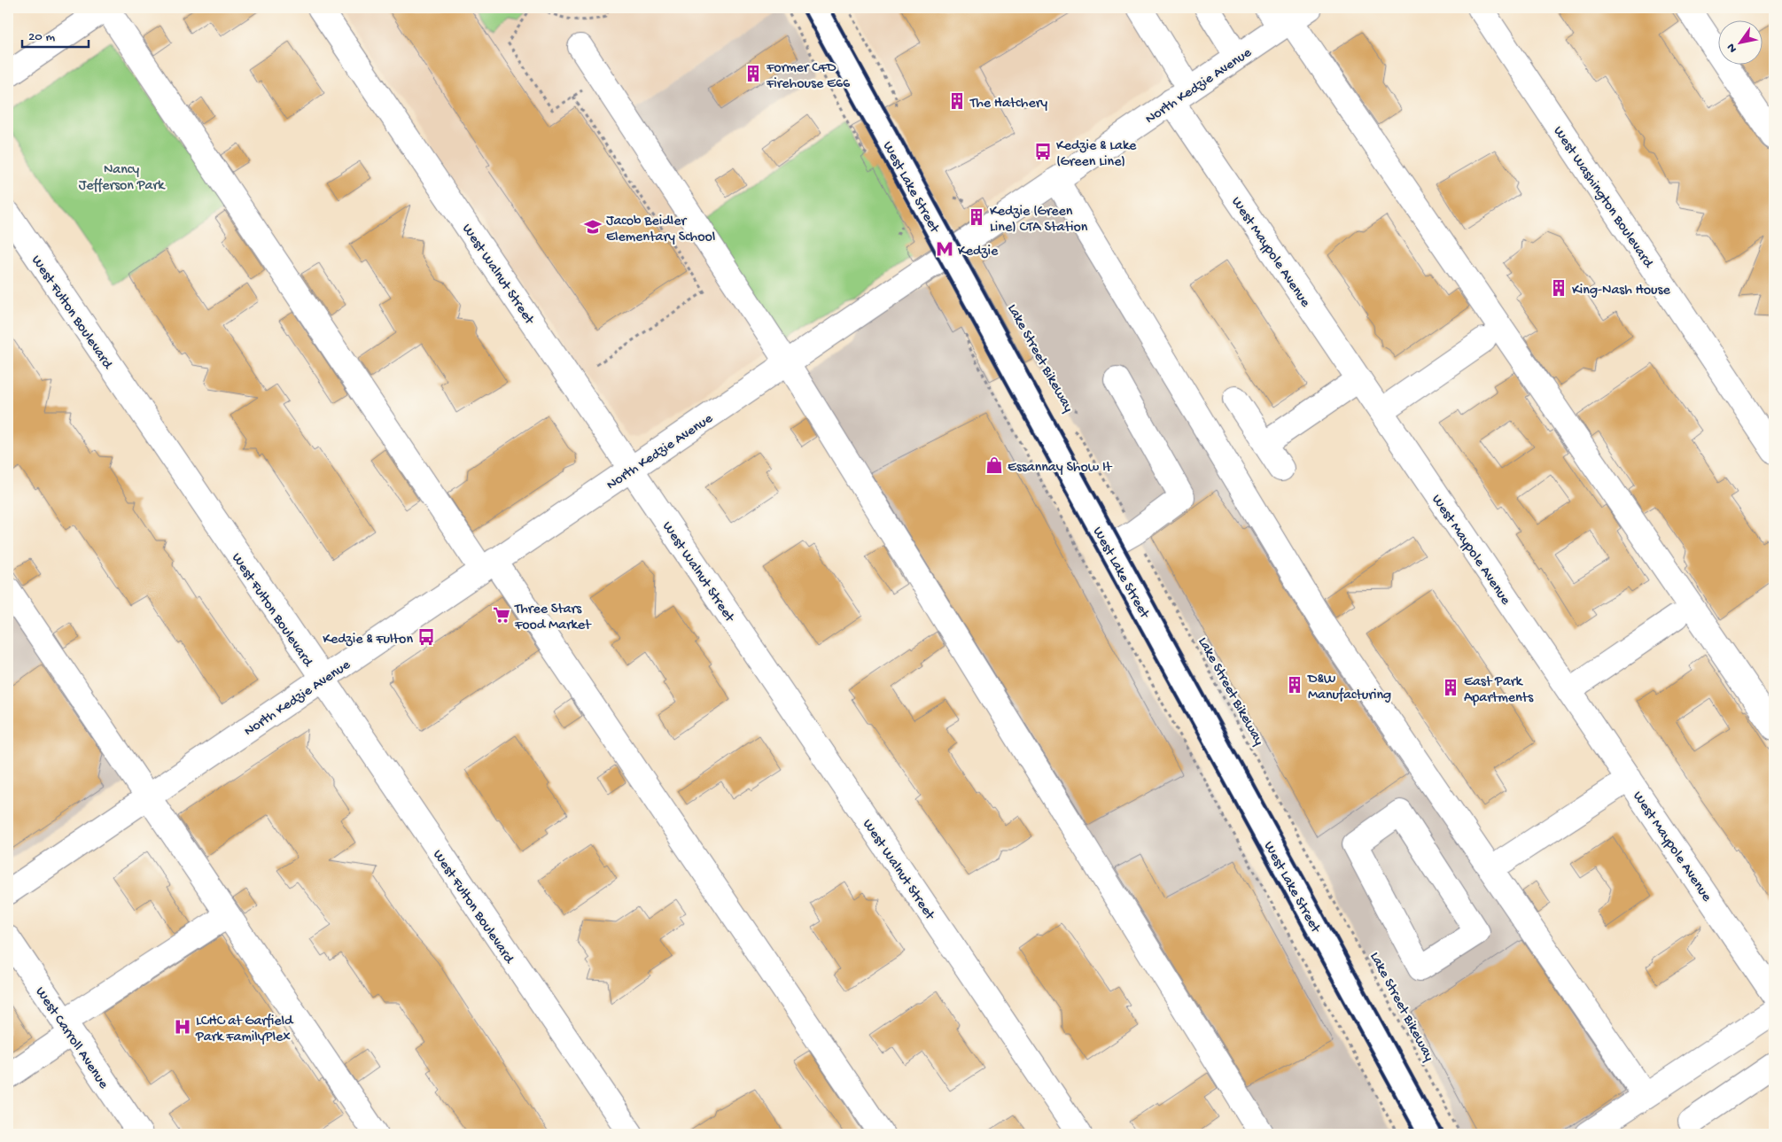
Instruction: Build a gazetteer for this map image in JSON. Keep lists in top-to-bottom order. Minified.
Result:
{"streets":{"street":["North Kedzie Avenue","West Lake Street","West Washington Boulevard","West Maypole Avenue","West Walnut Street","West Fulton Boulevard","West Carroll Avenue"],"path":["Lake Street Bikeway"]},"crossings":[["North Kedzie Avenue","West Lake Street"],["North Kedzie Avenue","West Maypole Avenue"],["North Kedzie Avenue","West Walnut Street"],["North Kedzie Avenue","West Fulton Boulevard"]],"parks":["Nancy Jefferson Park"],"places":{"building":["Former CFD Firehouse E66","The Hatchery","Kedzie (Green Line) CTA Station","King-Nash House","D&W Manufacturing","East Park Apartments"],"bus stop":["Kedzie & Lake (Green Line)","Kedzie & Fulton"],"school or university":["Jacob Beidler Elementary School"],"metro station":["Kedzie"],"shop":["Essannay Show It"],"supermarket":["Three Stars Food Market"],"hospital":["LCHC at Garfield Park FamilyPlex"]},"scale_bar":"20 m","north":"bottom left"}
